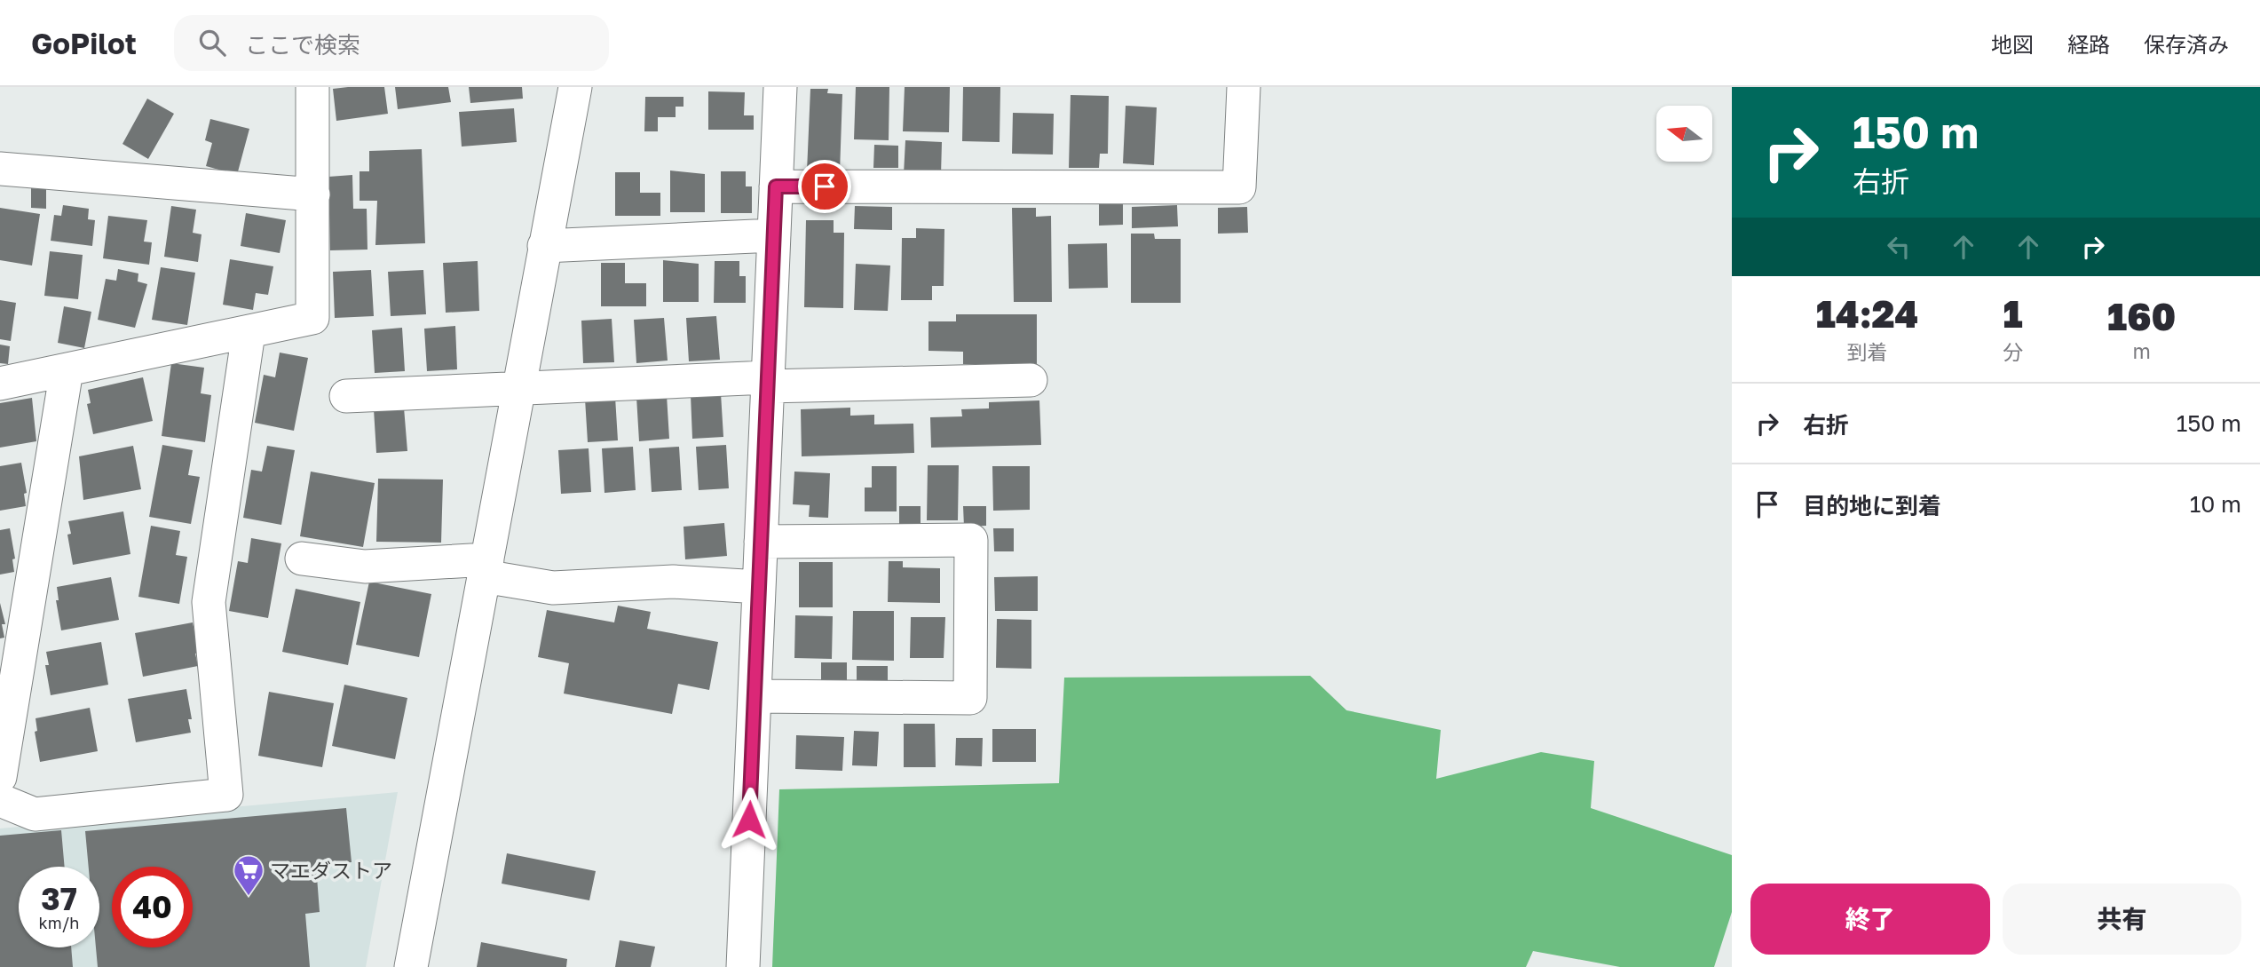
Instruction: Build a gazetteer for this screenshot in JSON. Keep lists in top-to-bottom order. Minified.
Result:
{"places":{"supermarket":["マエダストア"]},"north":"left","page":{"header":"GoPilot","search":"ここで検索","nav":["地図","経路","保存済み"],"turn":["150 m","右折"],"eta":["14:24","到着","1","分","160","m"],"list":[{"name":"右折","value":"150 m"},{"name":"目的地に到着","value":"10 m"}],"speed":"37 km/h","limit":"40","buttons":["終了","共有"]}}
